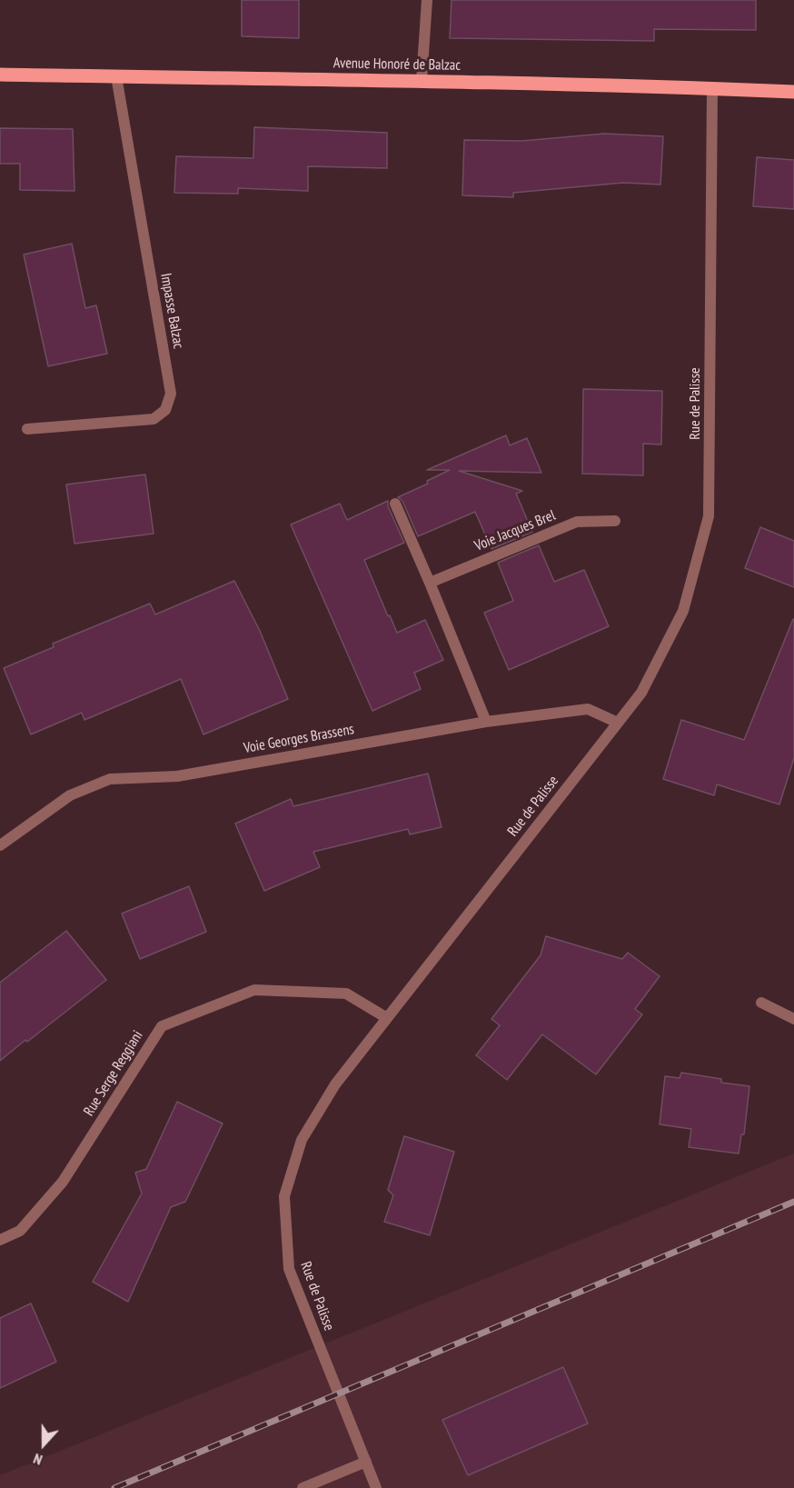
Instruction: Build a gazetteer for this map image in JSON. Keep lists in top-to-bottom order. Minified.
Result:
{"streets":{"main road":["Avenue Honoré de Balzac"],"street":["Impasse Balzac","Rue de Palisse","Voie Jacques Brel","Voie Georges Brassens","Rue Serge Reggiani"]},"crossings":[["Avenue Honoré de Balzac","Impasse Balzac"],["Avenue Honoré de Balzac","Rue de Palisse"],["Rue de Palisse","Voie Georges Brassens"],["Rue de Palisse","Rue Serge Reggiani"]],"north":"bottom"}
